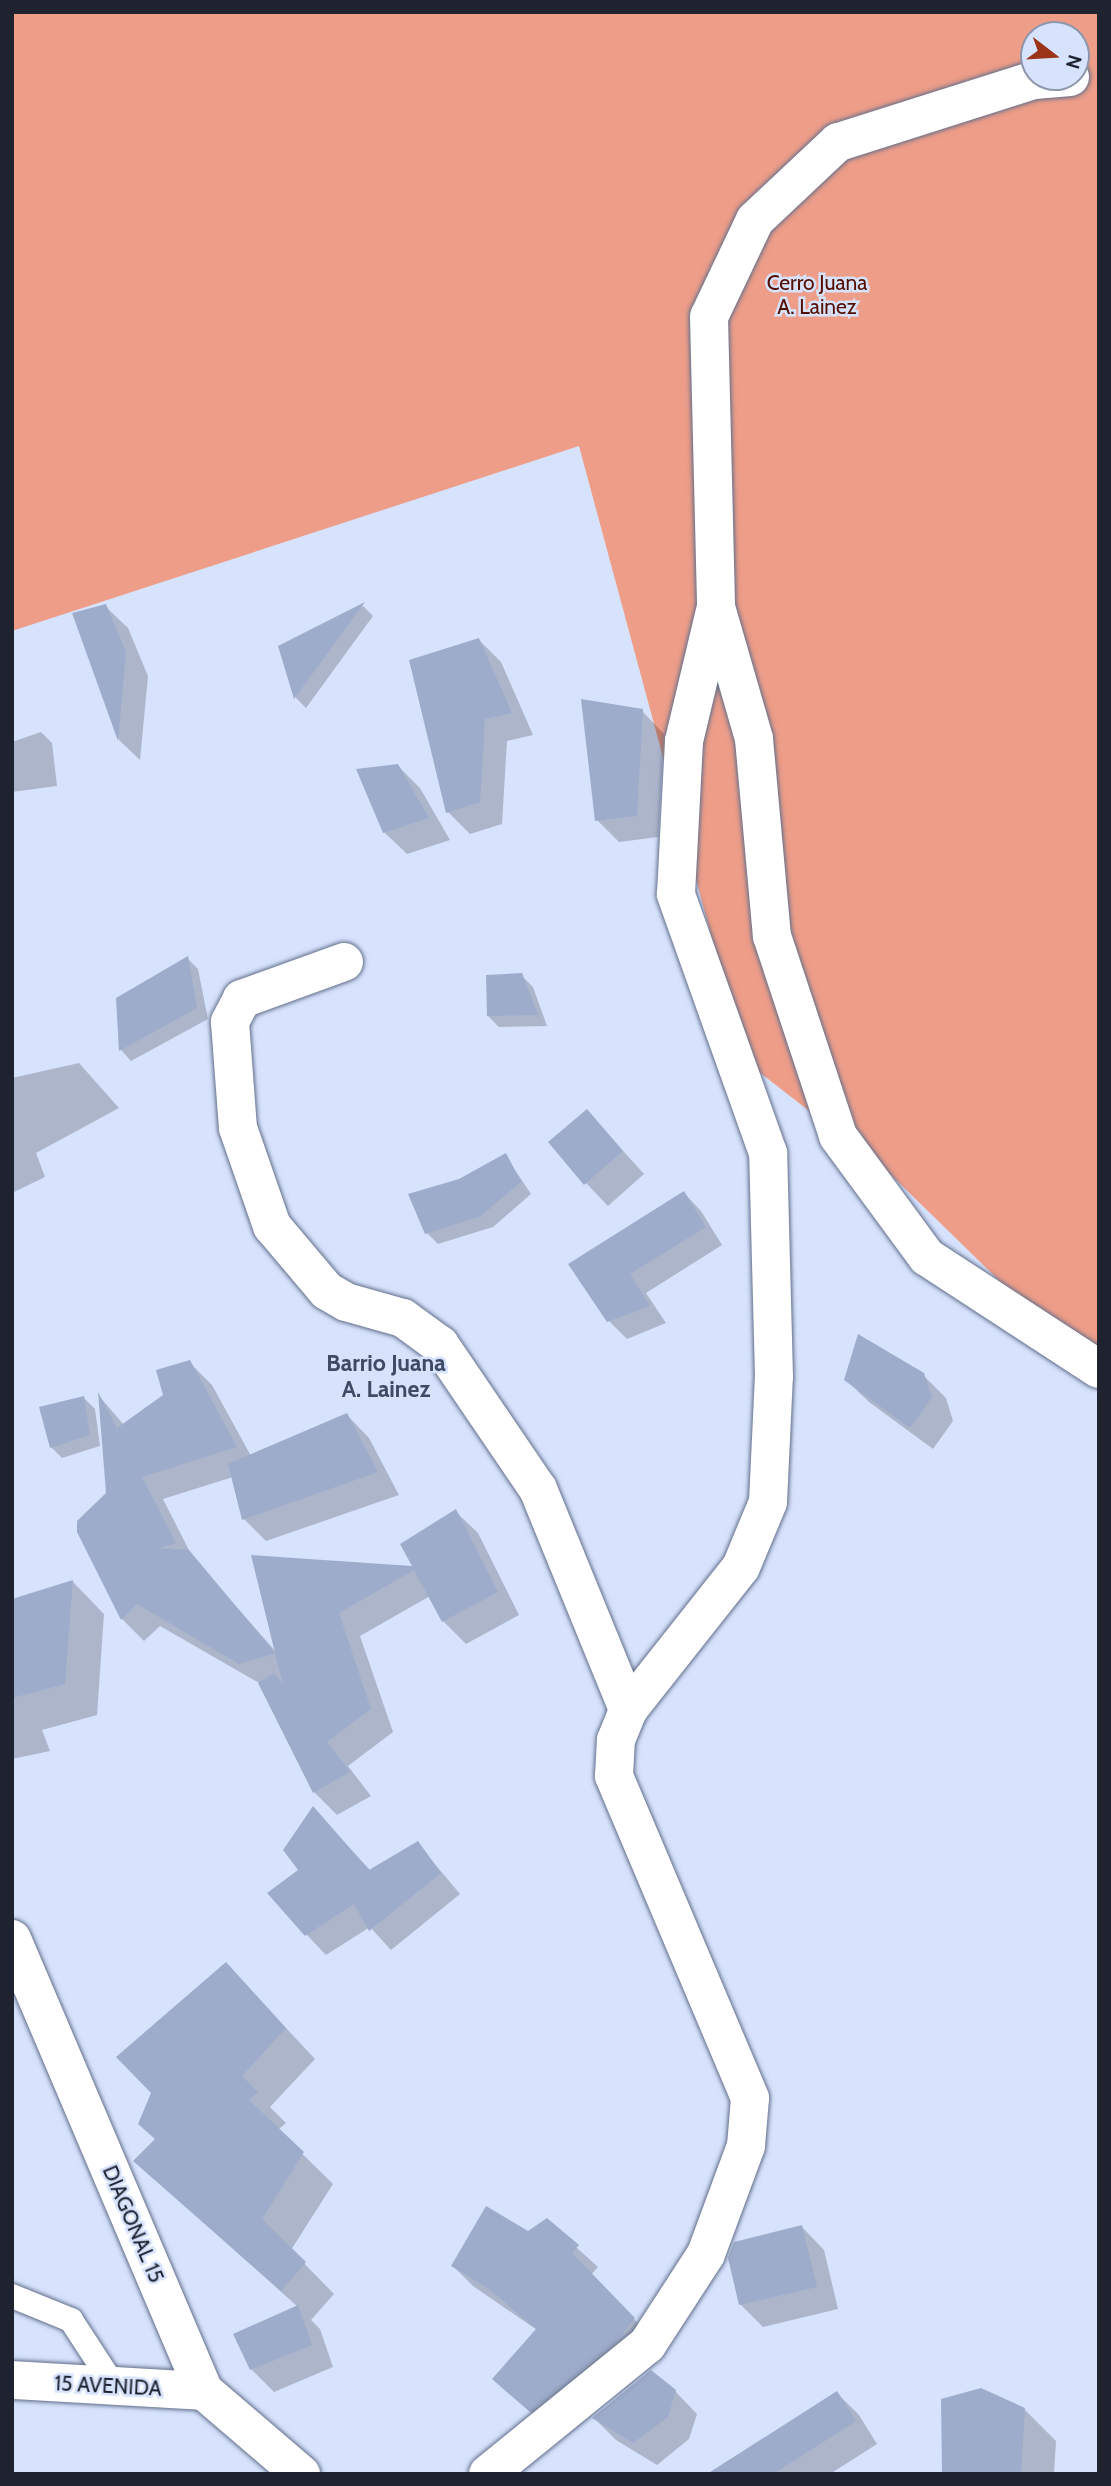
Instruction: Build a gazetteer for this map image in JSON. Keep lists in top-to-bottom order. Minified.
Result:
{"streets":{"street":["DIAGONAL 15","15 AVENIDA"]},"crossings":[["DIAGONAL 15","15 AVENIDA"]],"districts":["Barrio Juana A. Lainez"],"parks":["Cerro Juana A. Lainez"],"north":"right"}
